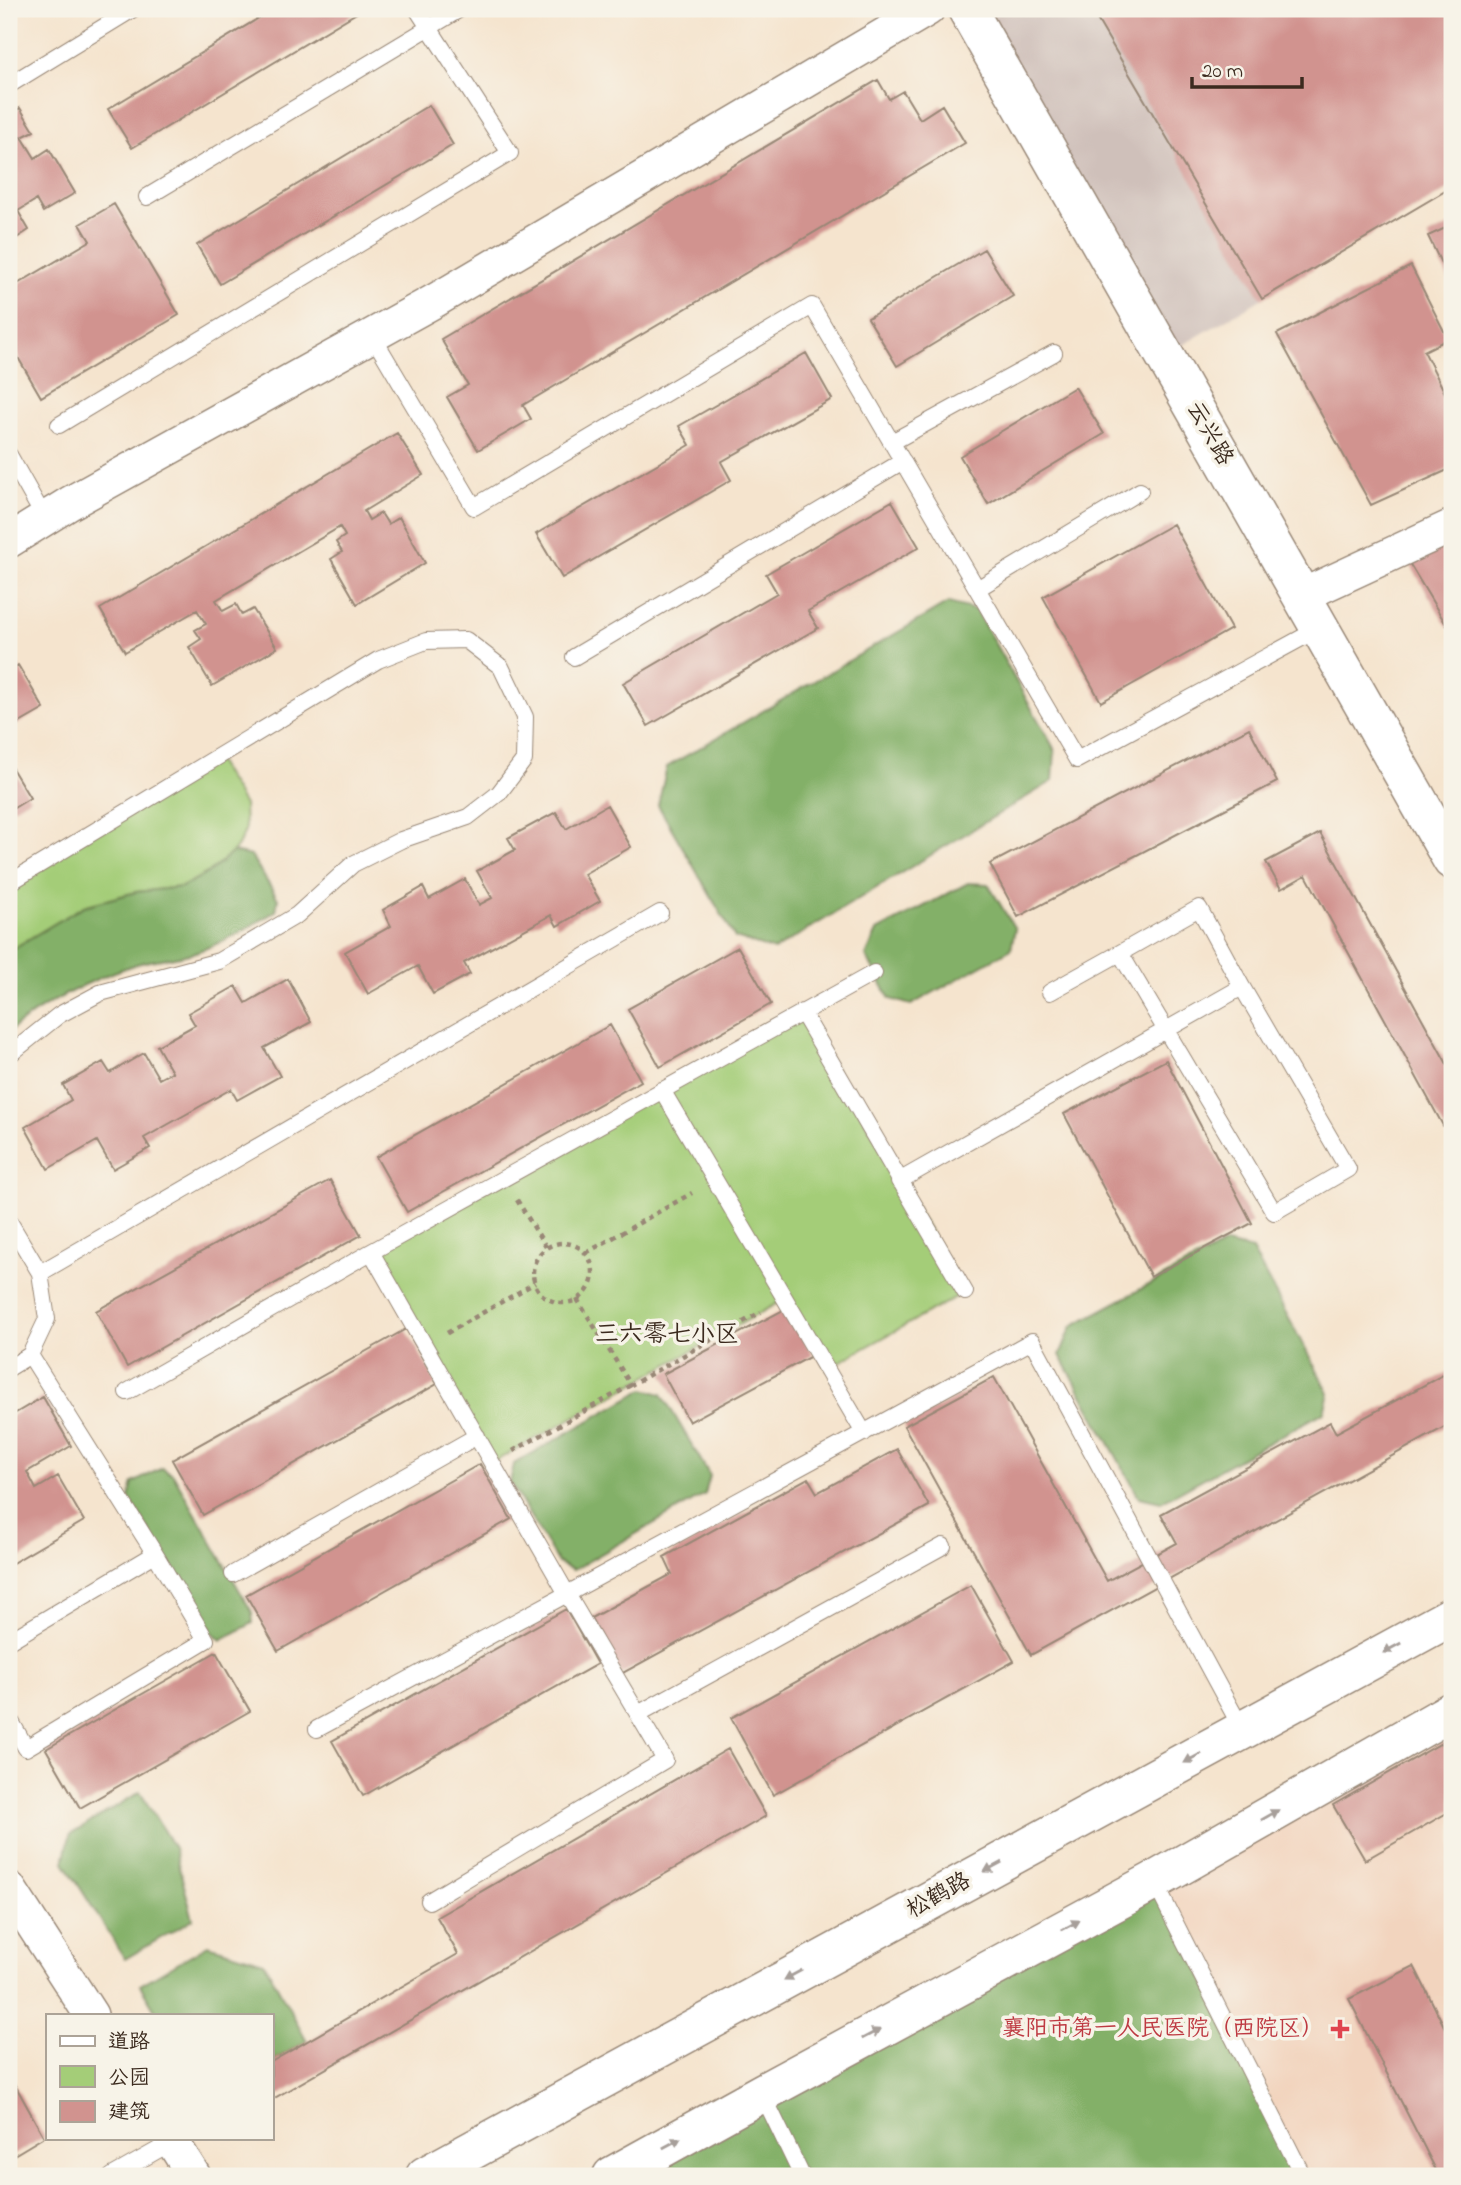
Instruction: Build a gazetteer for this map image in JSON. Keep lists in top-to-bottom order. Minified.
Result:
{"streets":{"main road":["云兴路","松鹤路"]},"districts":["三六零七小区"],"places":{"health":["襄阳市第一人民医院（西院区）"]},"legend":["道路","公园","建筑"],"scale_bar":"20 m"}
